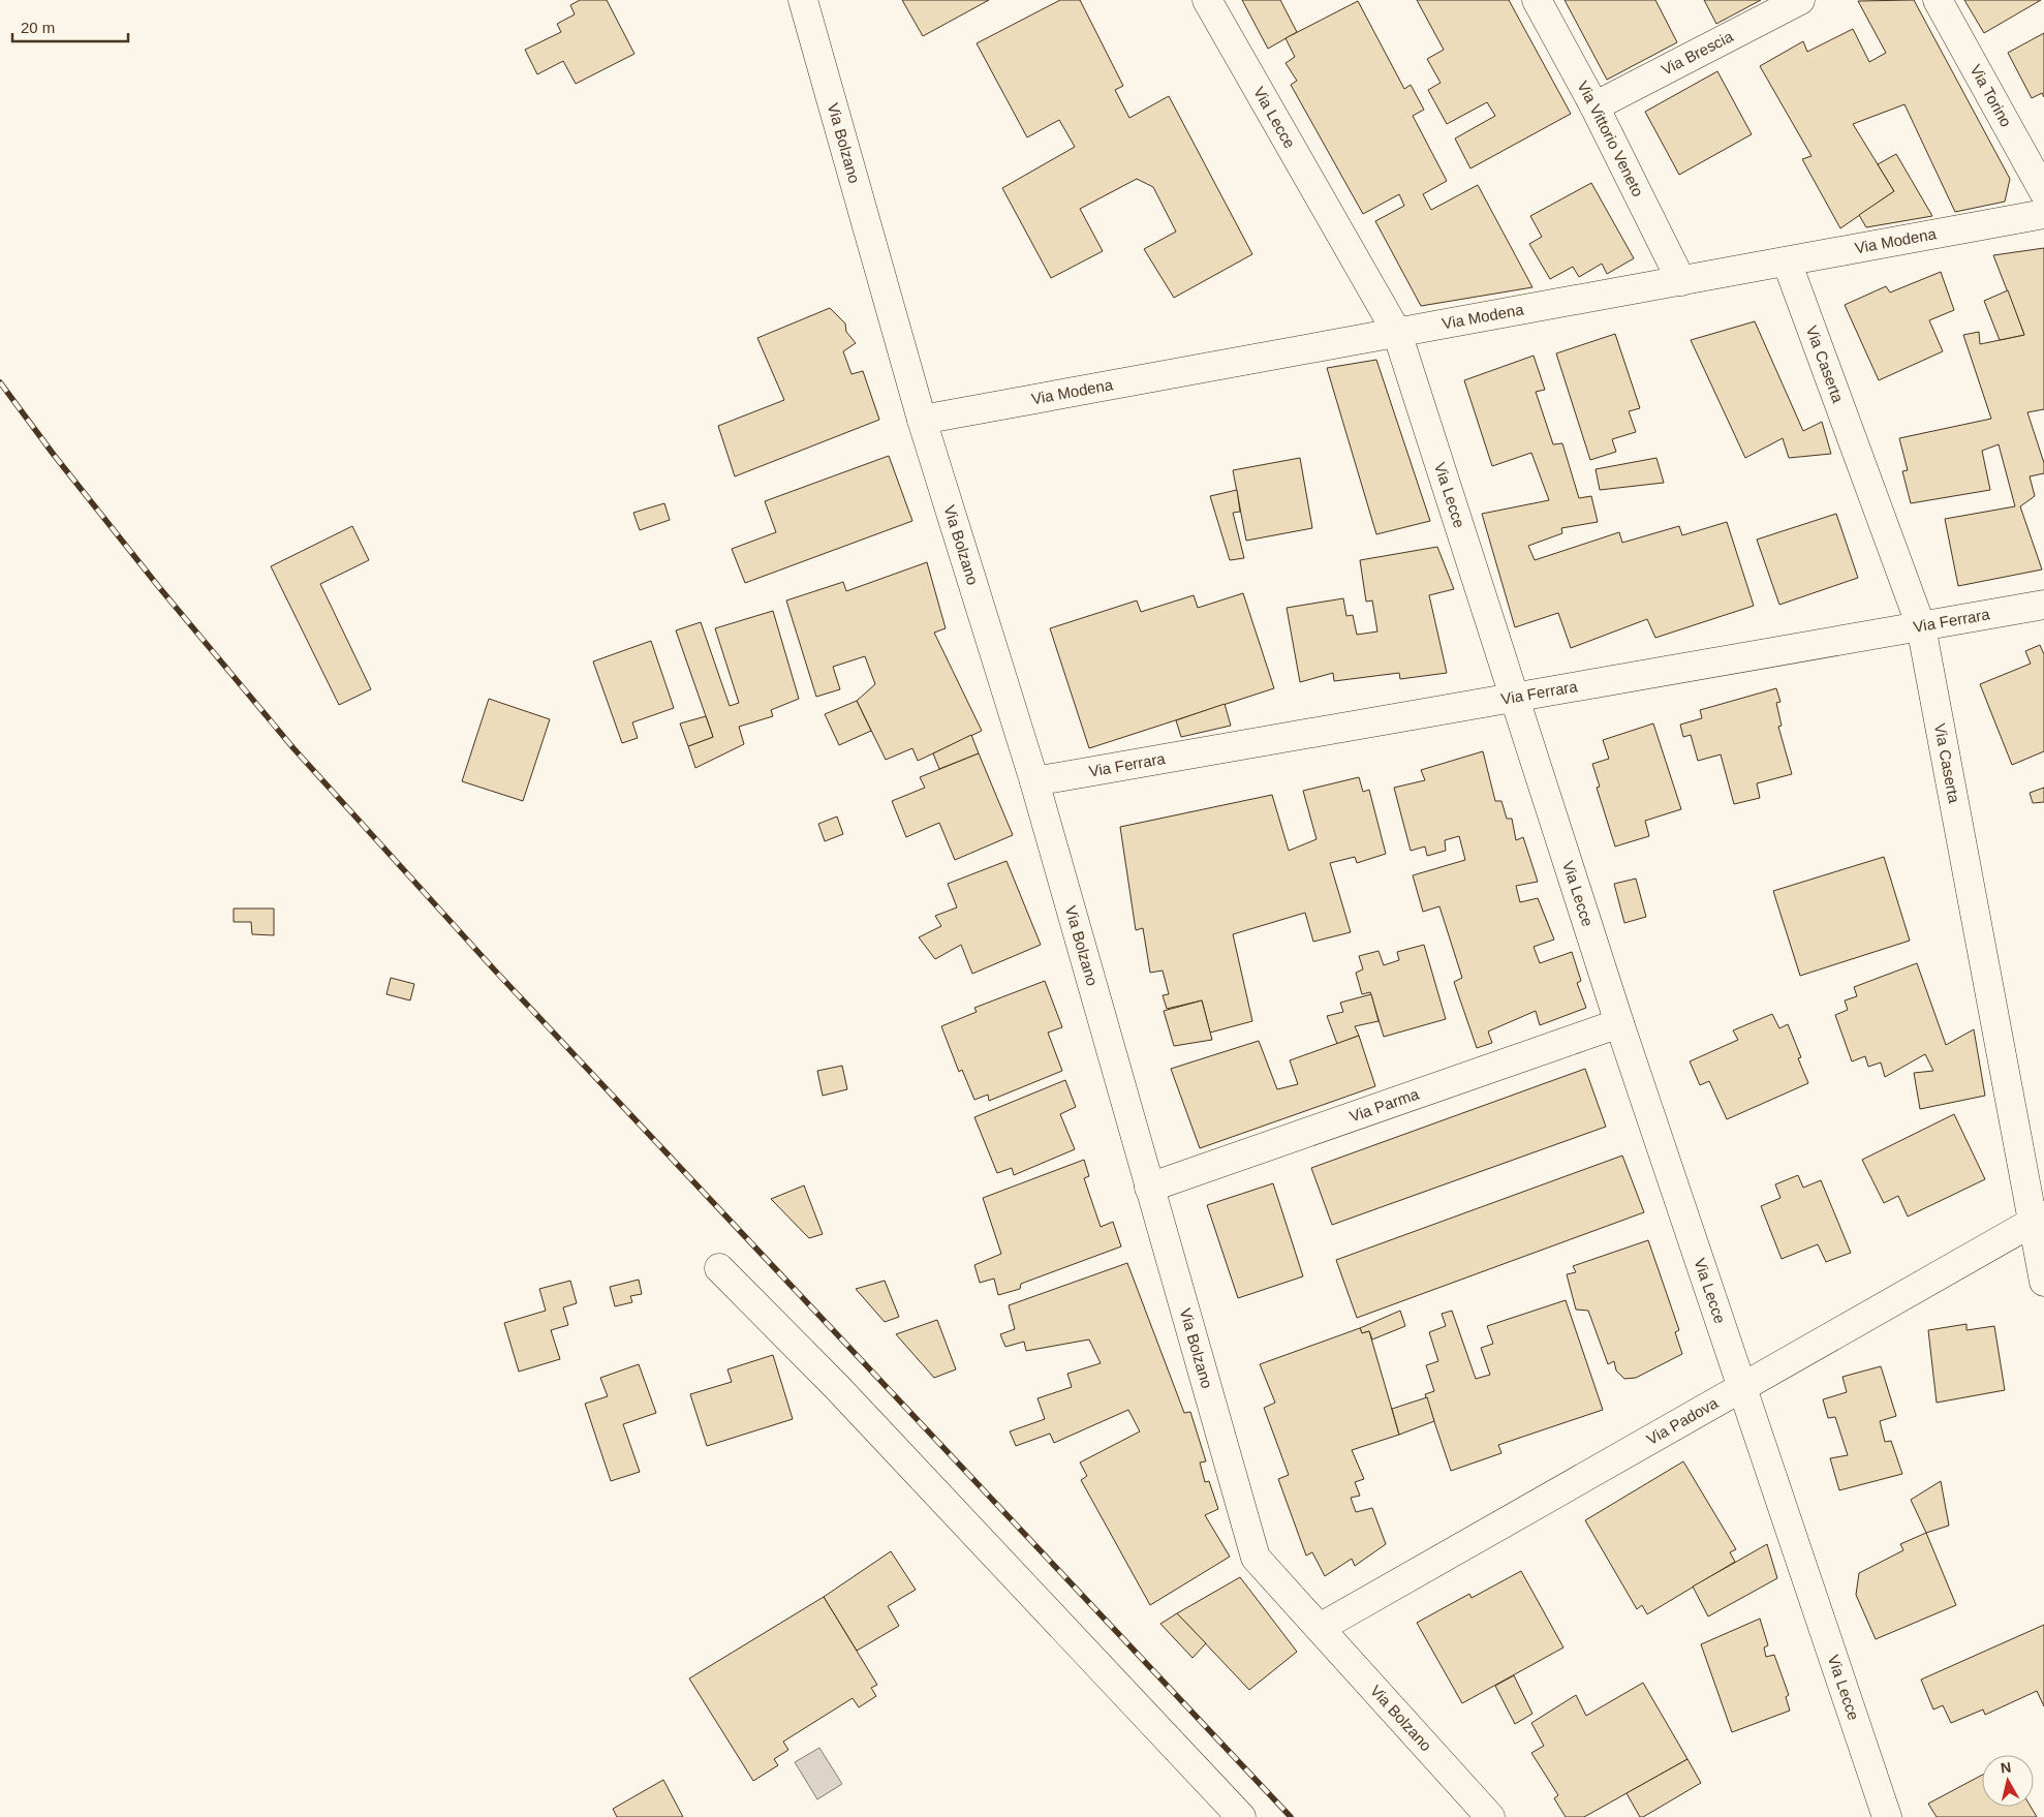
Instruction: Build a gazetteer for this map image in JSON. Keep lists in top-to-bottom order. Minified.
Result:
{"streets":{"street":["Via Brescia","Via Torino","Via Lecce","Via Vittorio Veneto","Via Bolzano","Via Modena","Via Caserta","Via Ferrara","Via Parma","Via Padova"]},"crossings":[["Via Brescia","Via Vittorio Veneto"],["Via Lecce","Via Modena"],["Via Lecce","Via Ferrara"],["Via Lecce","Via Parma"],["Via Lecce","Via Padova"],["Via Vittorio Veneto","Via Modena"],["Via Bolzano","Via Modena"],["Via Bolzano","Via Ferrara"],["Via Bolzano","Via Parma"],["Via Bolzano","Via Padova"],["Via Modena","Via Caserta"],["Via Caserta","Via Ferrara"],["Via Caserta","Via Padova"]],"scale_bar":"20 m","north":"top"}
